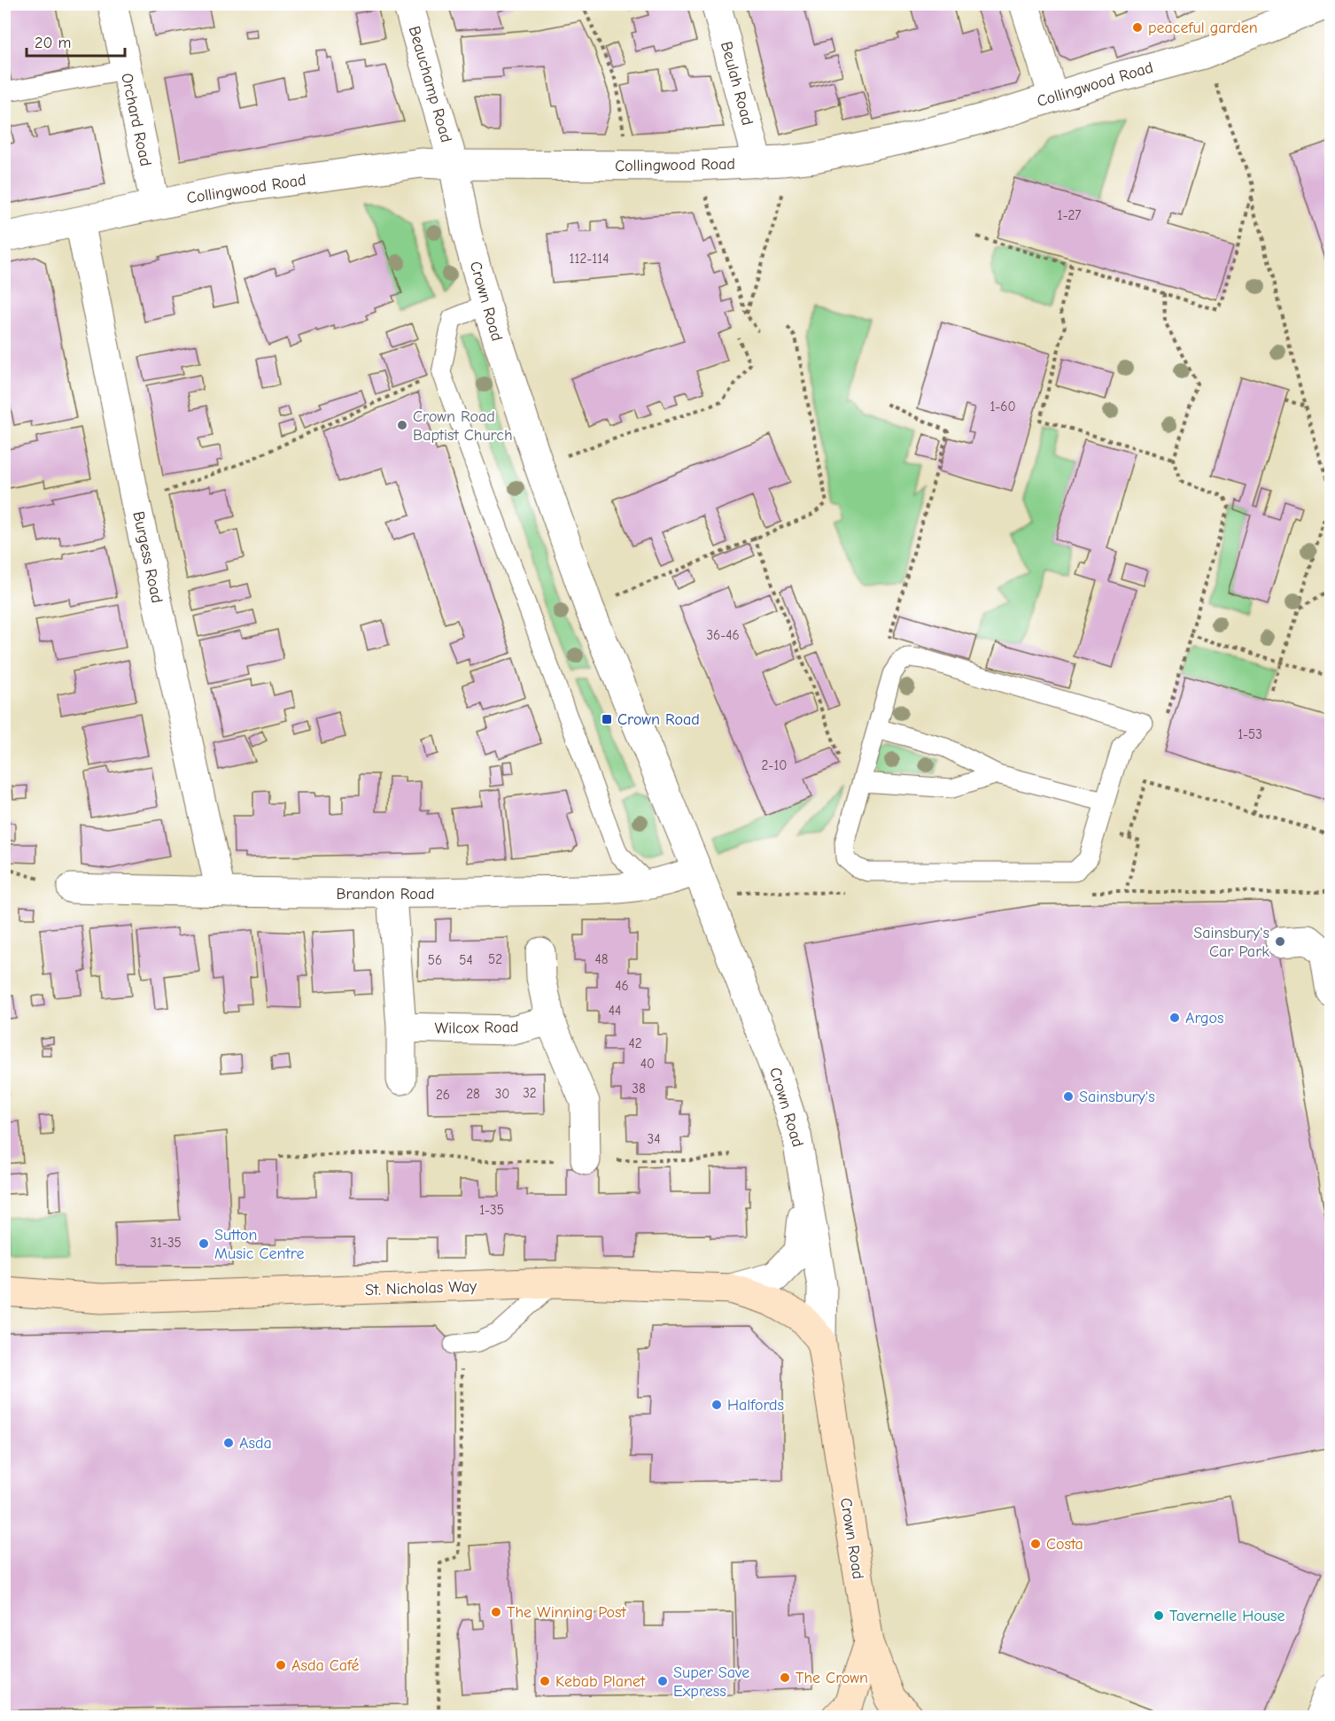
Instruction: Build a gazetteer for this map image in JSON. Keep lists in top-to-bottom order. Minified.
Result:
{"streets":{"main road":["Crown Road","St. Nicholas Way"],"street":["Beulah Road","Beauchamp Road","Collingwood Road","Orchard Road","Burgess Road","Brandon Road","Wilcox Road"]},"crossings":[["Beulah Road","Collingwood Road"],["Beauchamp Road","Collingwood Road"],["Beauchamp Road","Crown Road"],["Collingwood Road","Orchard Road"],["Collingwood Road","Crown Road"],["Collingwood Road","Burgess Road"],["Crown Road","Brandon Road"],["Crown Road","St. Nicholas Way"],["Burgess Road","Brandon Road"]],"places":{"other":["peaceful garden","Crown Road Baptist Church","Sainsbury's Car Park","Argos","Sainsbury's","Sutton Music Centre","Halfords","Asda","Costa","The Winning Post","Tavernelle House","Asda Café","The Crown","Kebab Planet","Super Save Express"],"transit":["Crown Road"]},"house_numbers":["1-27","112-114","1-60","36-46","1-53","2-10","52","48","56","54","46","44","42","40","38","32","28","30","26","34","1-35","31-35"],"scale_bar":"20 m"}
